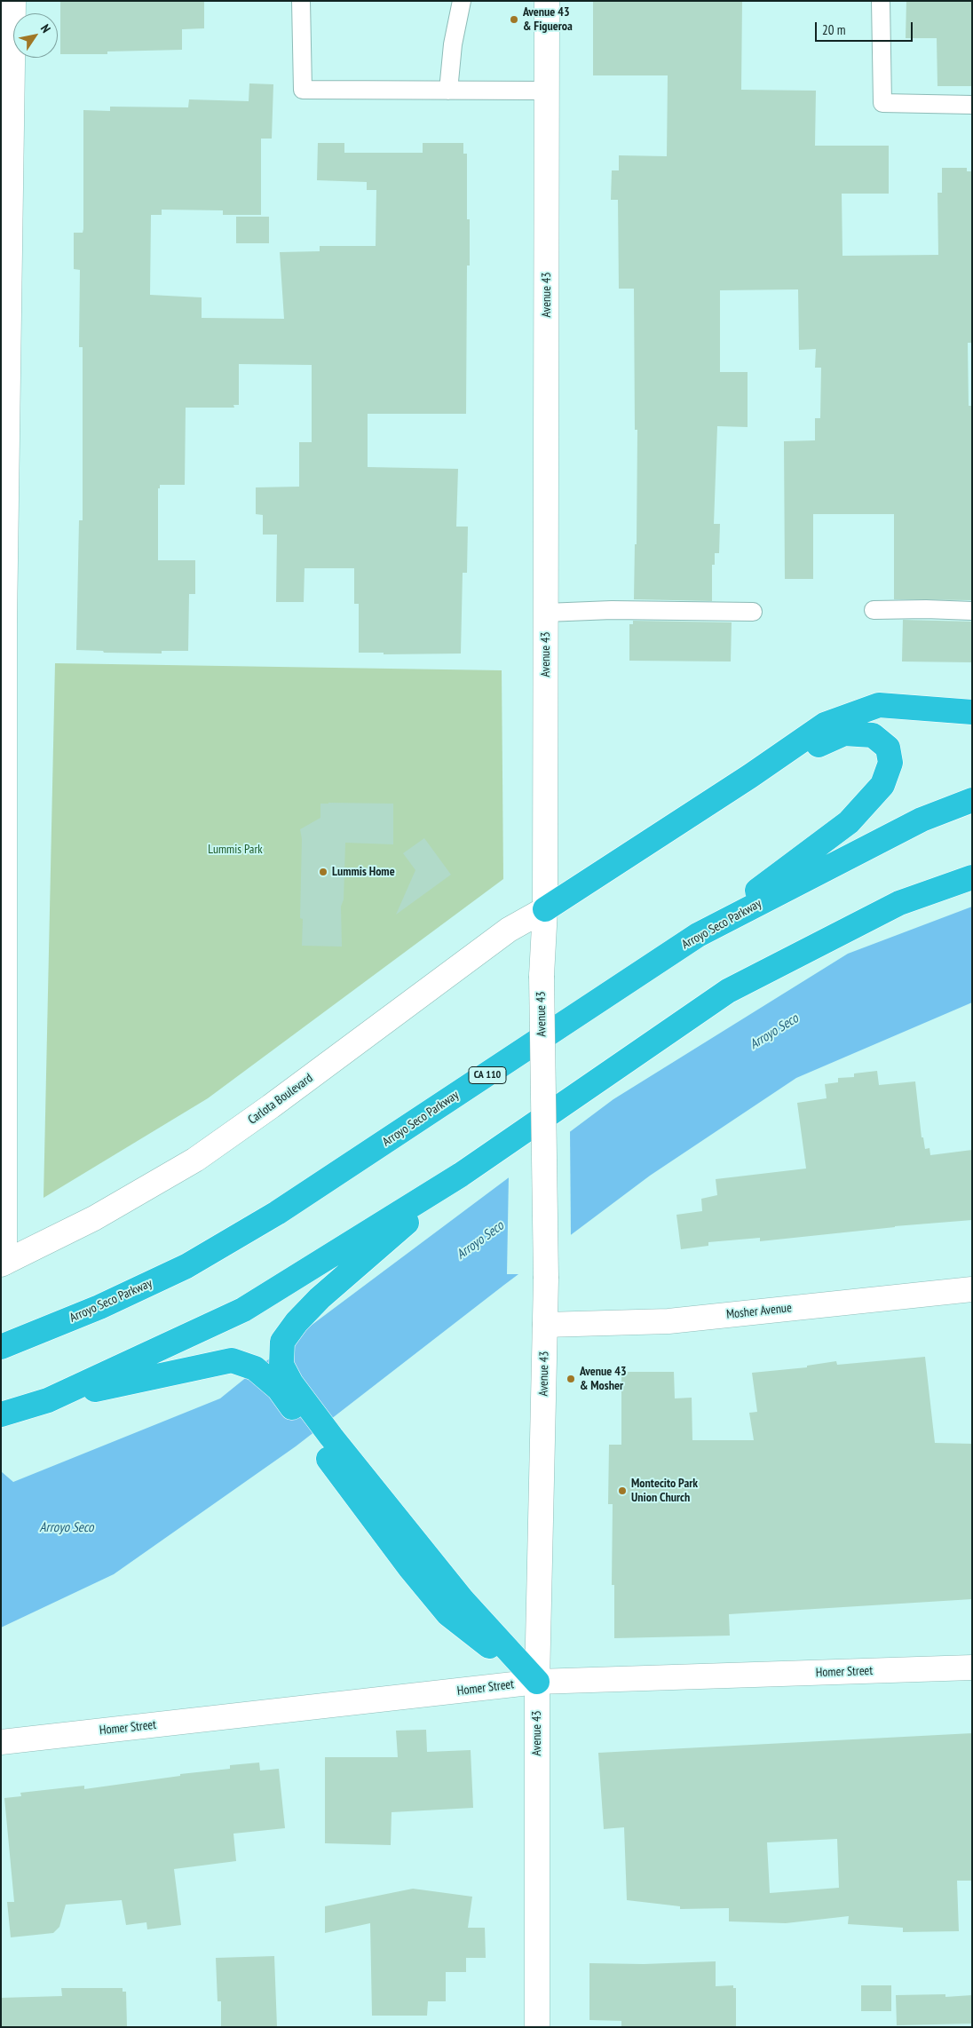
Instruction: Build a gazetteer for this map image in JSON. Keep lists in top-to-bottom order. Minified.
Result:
{"streets":{"highway":["Arroyo Seco Parkway","CA 110"],"street":["Avenue 43","Carlota Boulevard","Mosher Avenue","Homer Street"]},"crossings":[["Avenue 43","Carlota Boulevard"],["Avenue 43","Mosher Avenue"],["Avenue 43","Homer Street"]],"water":["Arroyo Seco"],"parks":["Lummis Park"],"places":["Avenue 43 & Figueroa","Lummis Home","Avenue 43 & Mosher","Montecito Park Union Church"],"scale_bar":"20 m","north":"top right"}
